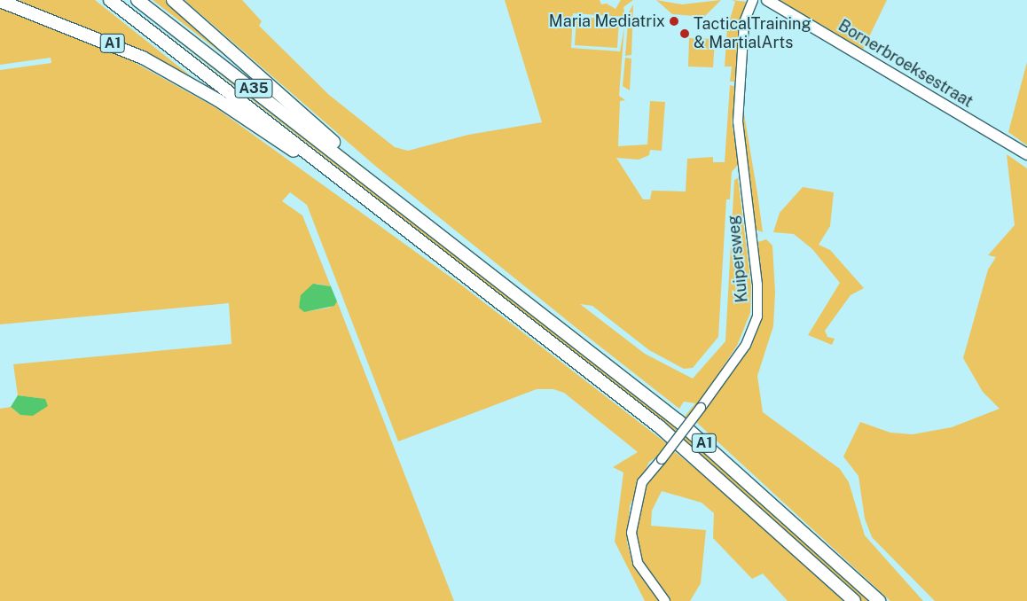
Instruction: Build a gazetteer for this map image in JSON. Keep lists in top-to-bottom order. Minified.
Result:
{"streets":{"highway":["A1","A35"],"main road":["Bornerbroeksestraat"],"street":["Kuipersweg"]},"crossings":[["A1","A35"]],"places":["Maria Mediatrix","TacticalTraining & MartialArts"]}
